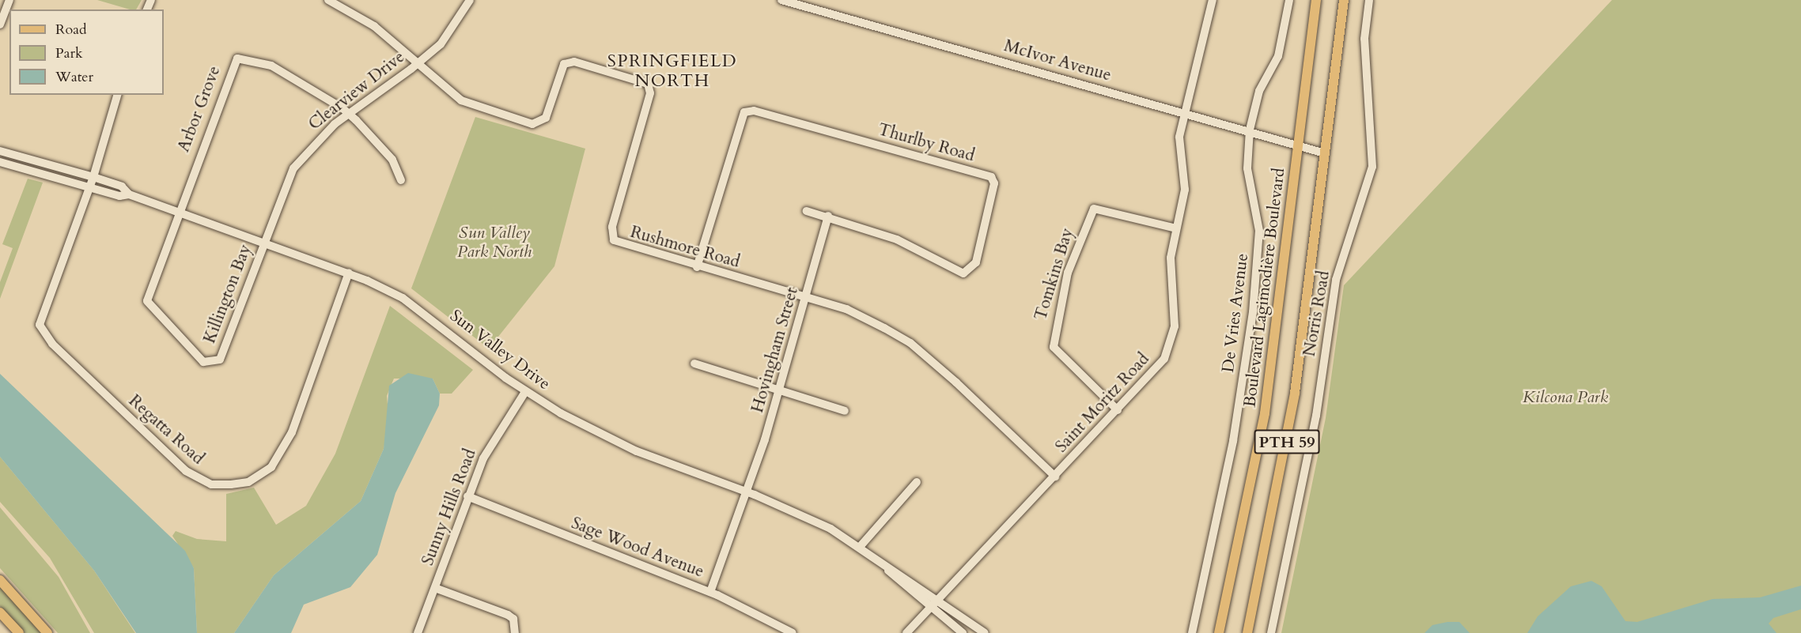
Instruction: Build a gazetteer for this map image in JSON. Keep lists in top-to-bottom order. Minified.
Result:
{"streets":{"main road":["Boulevard Lagimodière Boulevard","PTH 59"],"street":["McIvor Avenue","Clearview Drive","Arbor Grove","Thurlby Road","Rushmore Road","Tomkins Bay","Killington Bay","De Vries Avenue","Norris Road","Sun Valley Drive","Hovingham Street","Saint Moritz Road","Regatta Road","Sunny Hills Road","Sage Wood Avenue"]},"crossings":[["McIvor Avenue","Boulevard Lagimodière Boulevard"],["McIvor Avenue","De Vries Avenue"],["McIvor Avenue","Saint Moritz Road"],["McIvor Avenue","PTH 59"],["Clearview Drive","Arbor Grove"],["Clearview Drive","Rushmore Road"],["Clearview Drive","Killington Bay"],["Clearview Drive","Sun Valley Drive"],["Arbor Grove","Killington Bay"],["Arbor Grove","Sun Valley Drive"],["Thurlby Road","Rushmore Road"],["Thurlby Road","Hovingham Street"],["Rushmore Road","Hovingham Street"],["Rushmore Road","Saint Moritz Road"],["Tomkins Bay","Saint Moritz Road"],["Killington Bay","Sun Valley Drive"],["Sun Valley Drive","Hovingham Street"],["Sun Valley Drive","Saint Moritz Road"],["Sun Valley Drive","Regatta Road"],["Sun Valley Drive","Sunny Hills Road"],["Hovingham Street","Sage Wood Avenue"],["Sunny Hills Road","Sage Wood Avenue"]],"districts":["SPRINGFIELD NORTH"],"parks":["Sun Valley Park North","Kilcona Park"],"legend":["Road","Park","Water"]}
